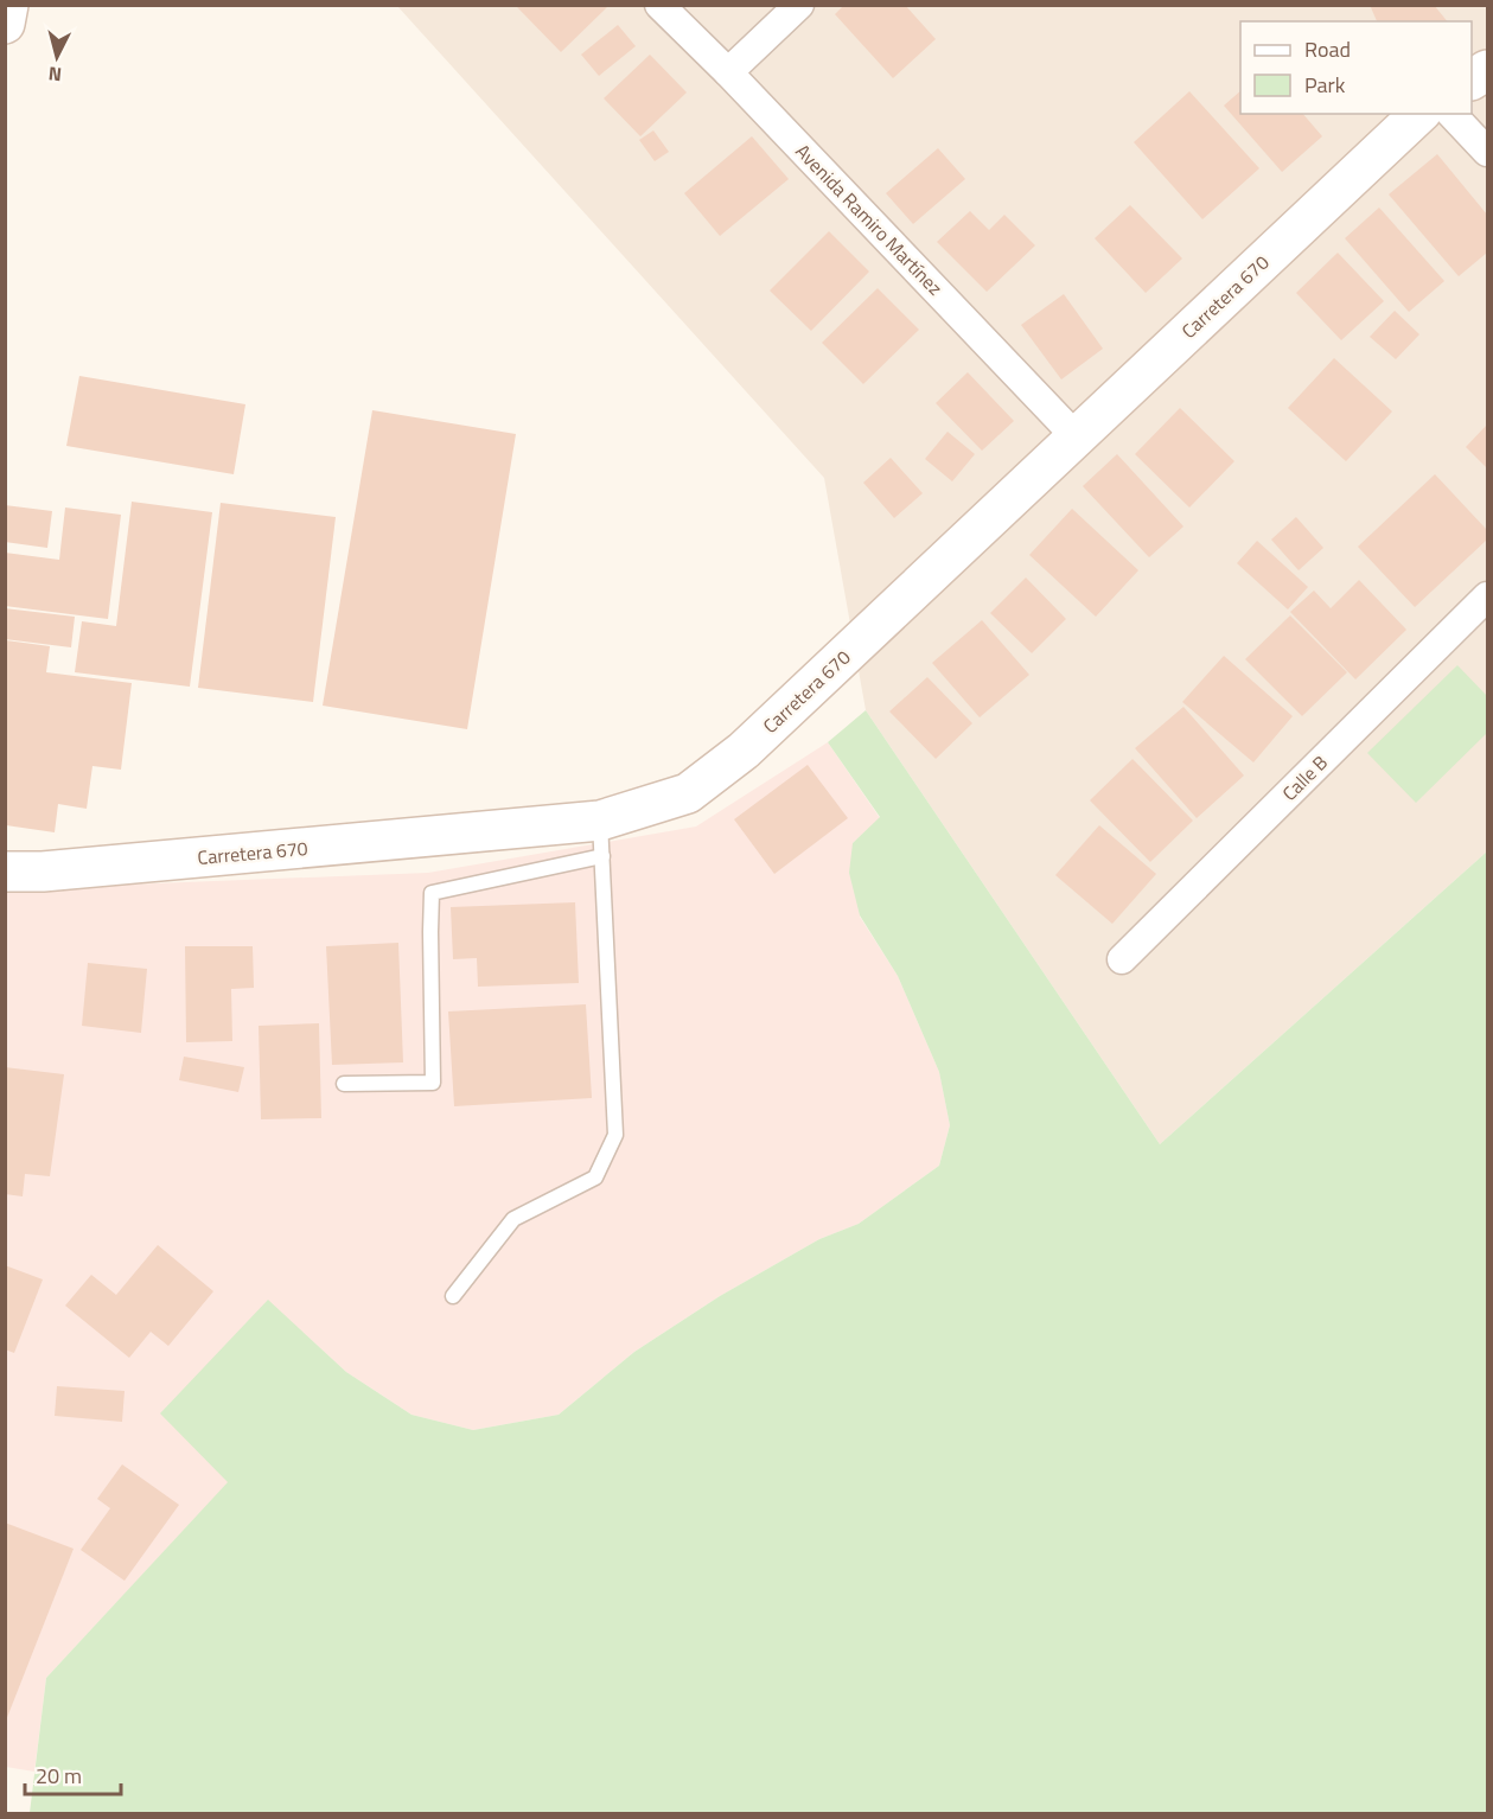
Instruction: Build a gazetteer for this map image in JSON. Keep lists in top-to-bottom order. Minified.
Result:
{"streets":{"street":["Avenida Ramiro Martínez","Carretera 670","Calle B"]},"crossings":[["Avenida Ramiro Martínez","Carretera 670"]],"legend":["Road","Park"],"scale_bar":"20 m","north":"bottom"}
